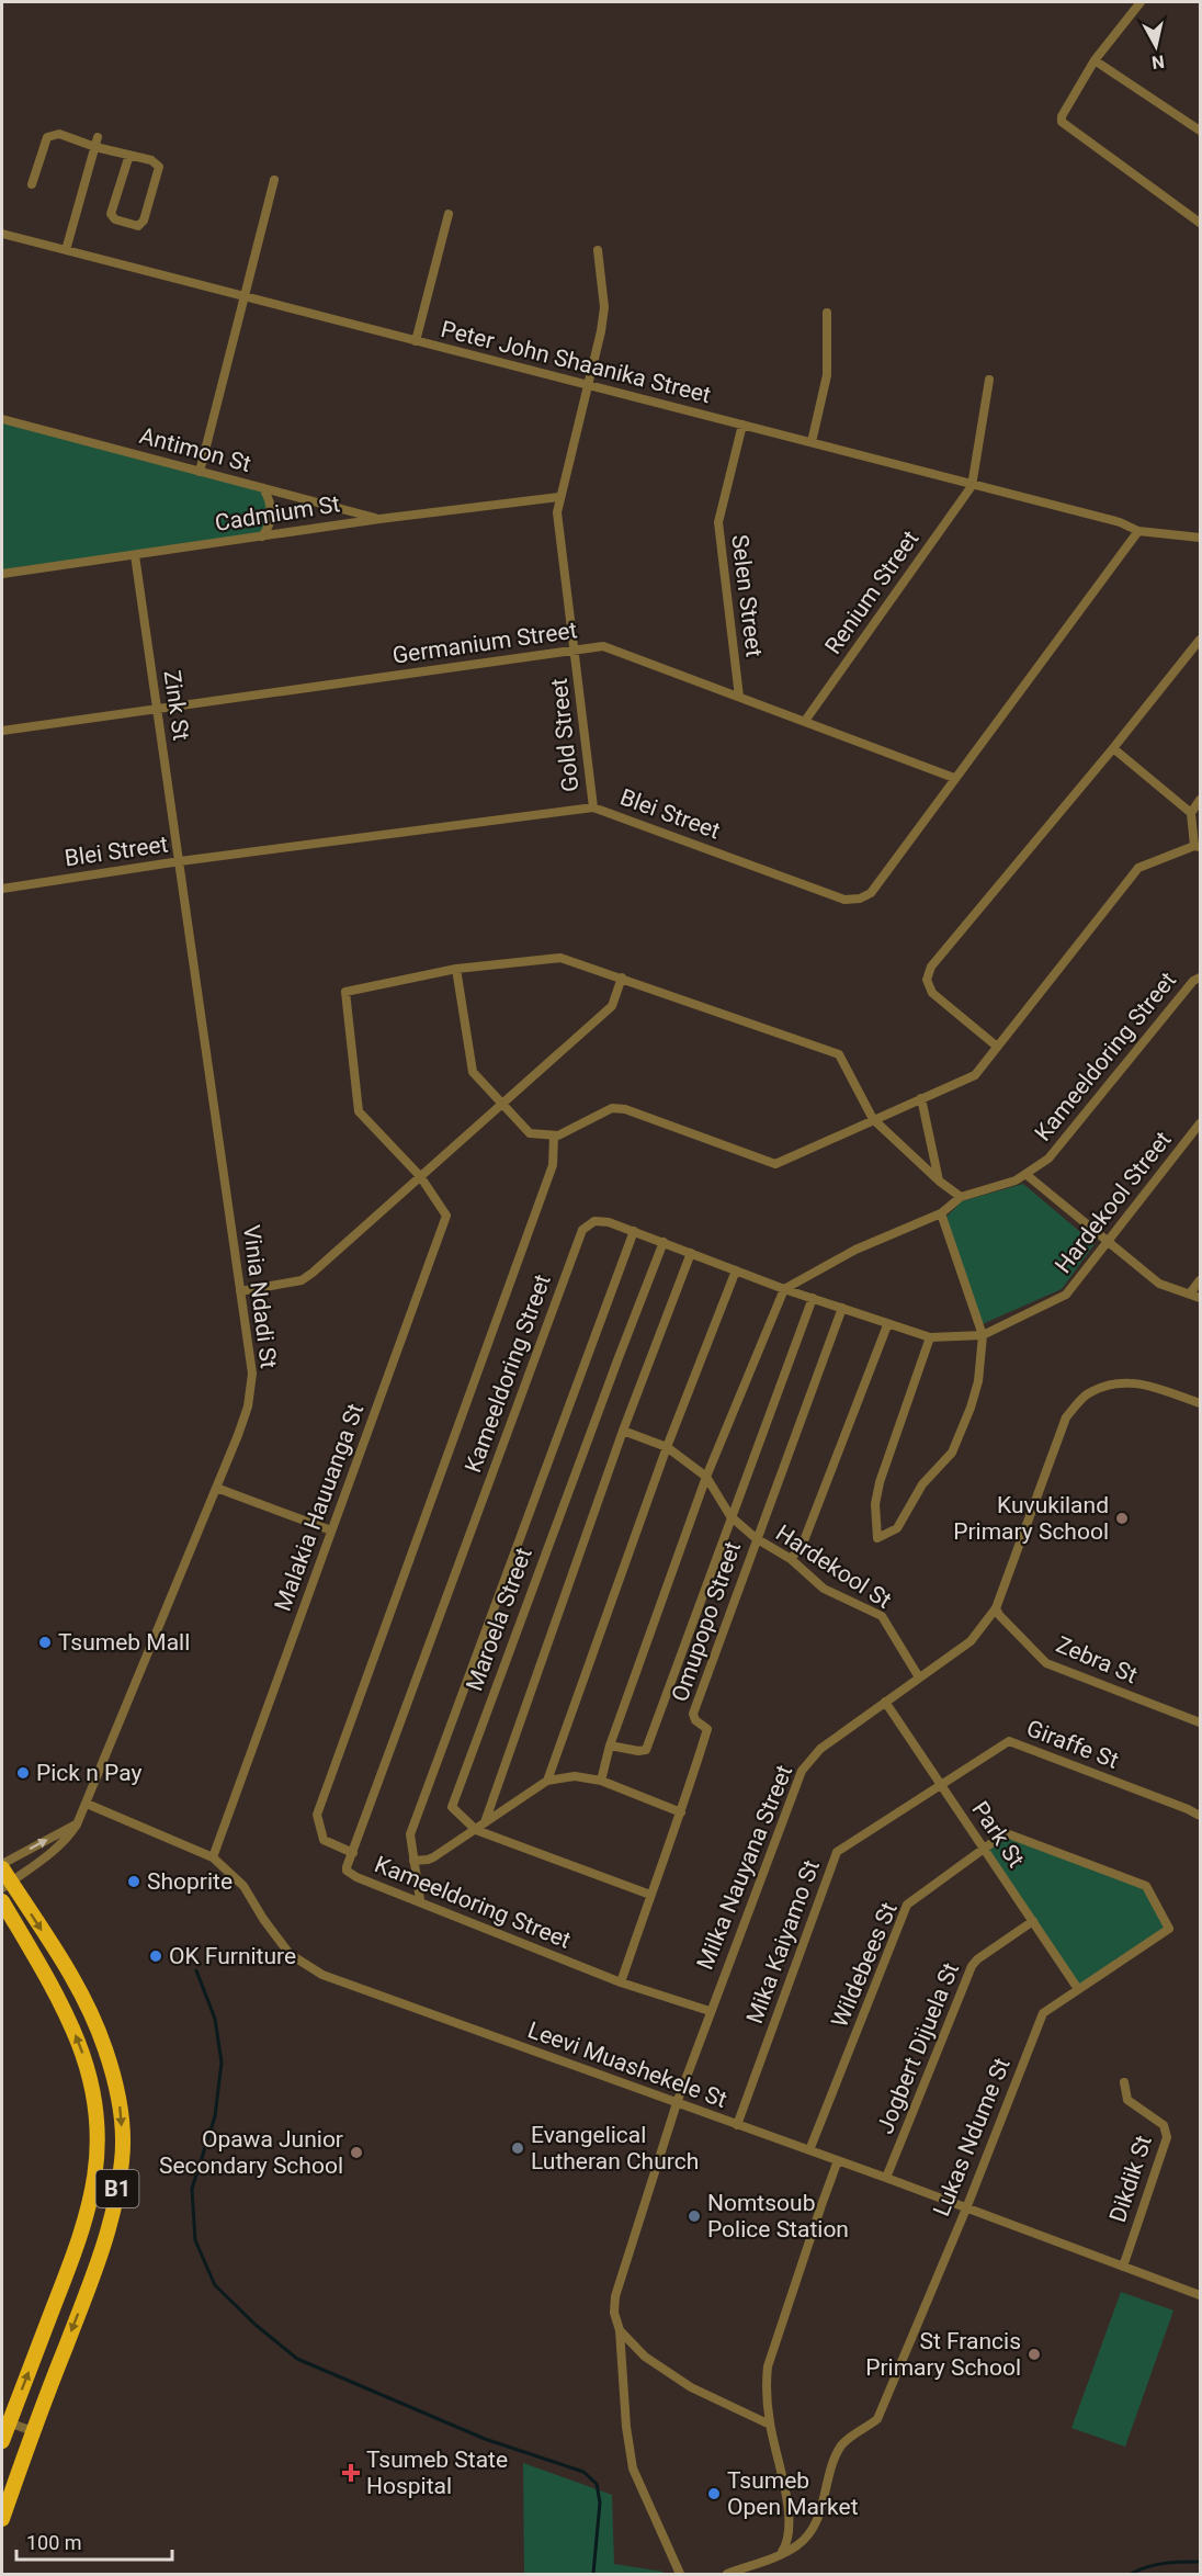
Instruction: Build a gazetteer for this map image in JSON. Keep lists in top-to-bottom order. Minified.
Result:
{"streets":{"highway":["B1"],"street":["Peter John Shaanika Street","Antimon St","Cadmium St","Renium Street","Selen Street","Germanium Street","Zink St","Gold Street","Blei Street","Kameeldoring Street","Hardekool Street","Vinia Ndadi St","Malakia Hauuanga St","Hardekool St","Maroela Street","Omupopo Street","Zebra St","Giraffe St","Park St","Milka Nauyana Street","Mika Kaiyamo St","Wildebees St","Jogbert Dijuela St","Leevi Muashekele St","Lukas Ndume St","Dikdik St"]},"crossings":[["Peter John Shaanika Street","Renium Street"],["Peter John Shaanika Street","Selen Street"],["Peter John Shaanika Street","Gold Street"],["Peter John Shaanika Street","Blei Street"],["Antimon St","Cadmium St"],["Cadmium St","Zink St"],["Cadmium St","Gold Street"],["Renium Street","Germanium Street"],["Selen Street","Germanium Street"],["Germanium Street","Zink St"],["Germanium Street","Gold Street"],["Germanium Street","Blei Street"],["Zink St","Blei Street"],["Zink St","Vinia Ndadi St"],["Gold Street","Blei Street"],["Blei Street","Vinia Ndadi St"],["Kameeldoring Street","Maroela Street"],["Kameeldoring Street","Omupopo Street"],["Kameeldoring Street","Milka Nauyana Street"],["Vinia Ndadi St","Leevi Muashekele St"],["Vinia Ndadi St","B1"],["Malakia Hauuanga St","Leevi Muashekele St"],["Hardekool St","Omupopo Street"],["Hardekool St","Milka Nauyana Street"],["Maroela Street","Omupopo Street"],["Zebra St","Milka Nauyana Street"],["Giraffe St","Park St"],["Giraffe St","Mika Kaiyamo St"],["Park St","Milka Nauyana Street"],["Park St","Mika Kaiyamo St"],["Park St","Wildebees St"],["Park St","Jogbert Dijuela St"],["Park St","Lukas Ndume St"],["Milka Nauyana Street","Leevi Muashekele St"],["Mika Kaiyamo St","Leevi Muashekele St"],["Wildebees St","Leevi Muashekele St"],["Wildebees St","Lukas Ndume St"],["Jogbert Dijuela St","Leevi Muashekele St"],["Leevi Muashekele St","Lukas Ndume St"],["Leevi Muashekele St","Dikdik St"]],"places":{"other":["Kuvukiland Primary School","Tsumeb Mall","Pick n Pay","Shoprite","OK Furniture","Evangelical Lutheran Church","Opawa Junior Secondary School","Nomtsoub Police Station","St Francis Primary School","Tsumeb Open Market"],"health":["Tsumeb State Hospital"]},"scale_bar":"100 m","north":"bottom"}
